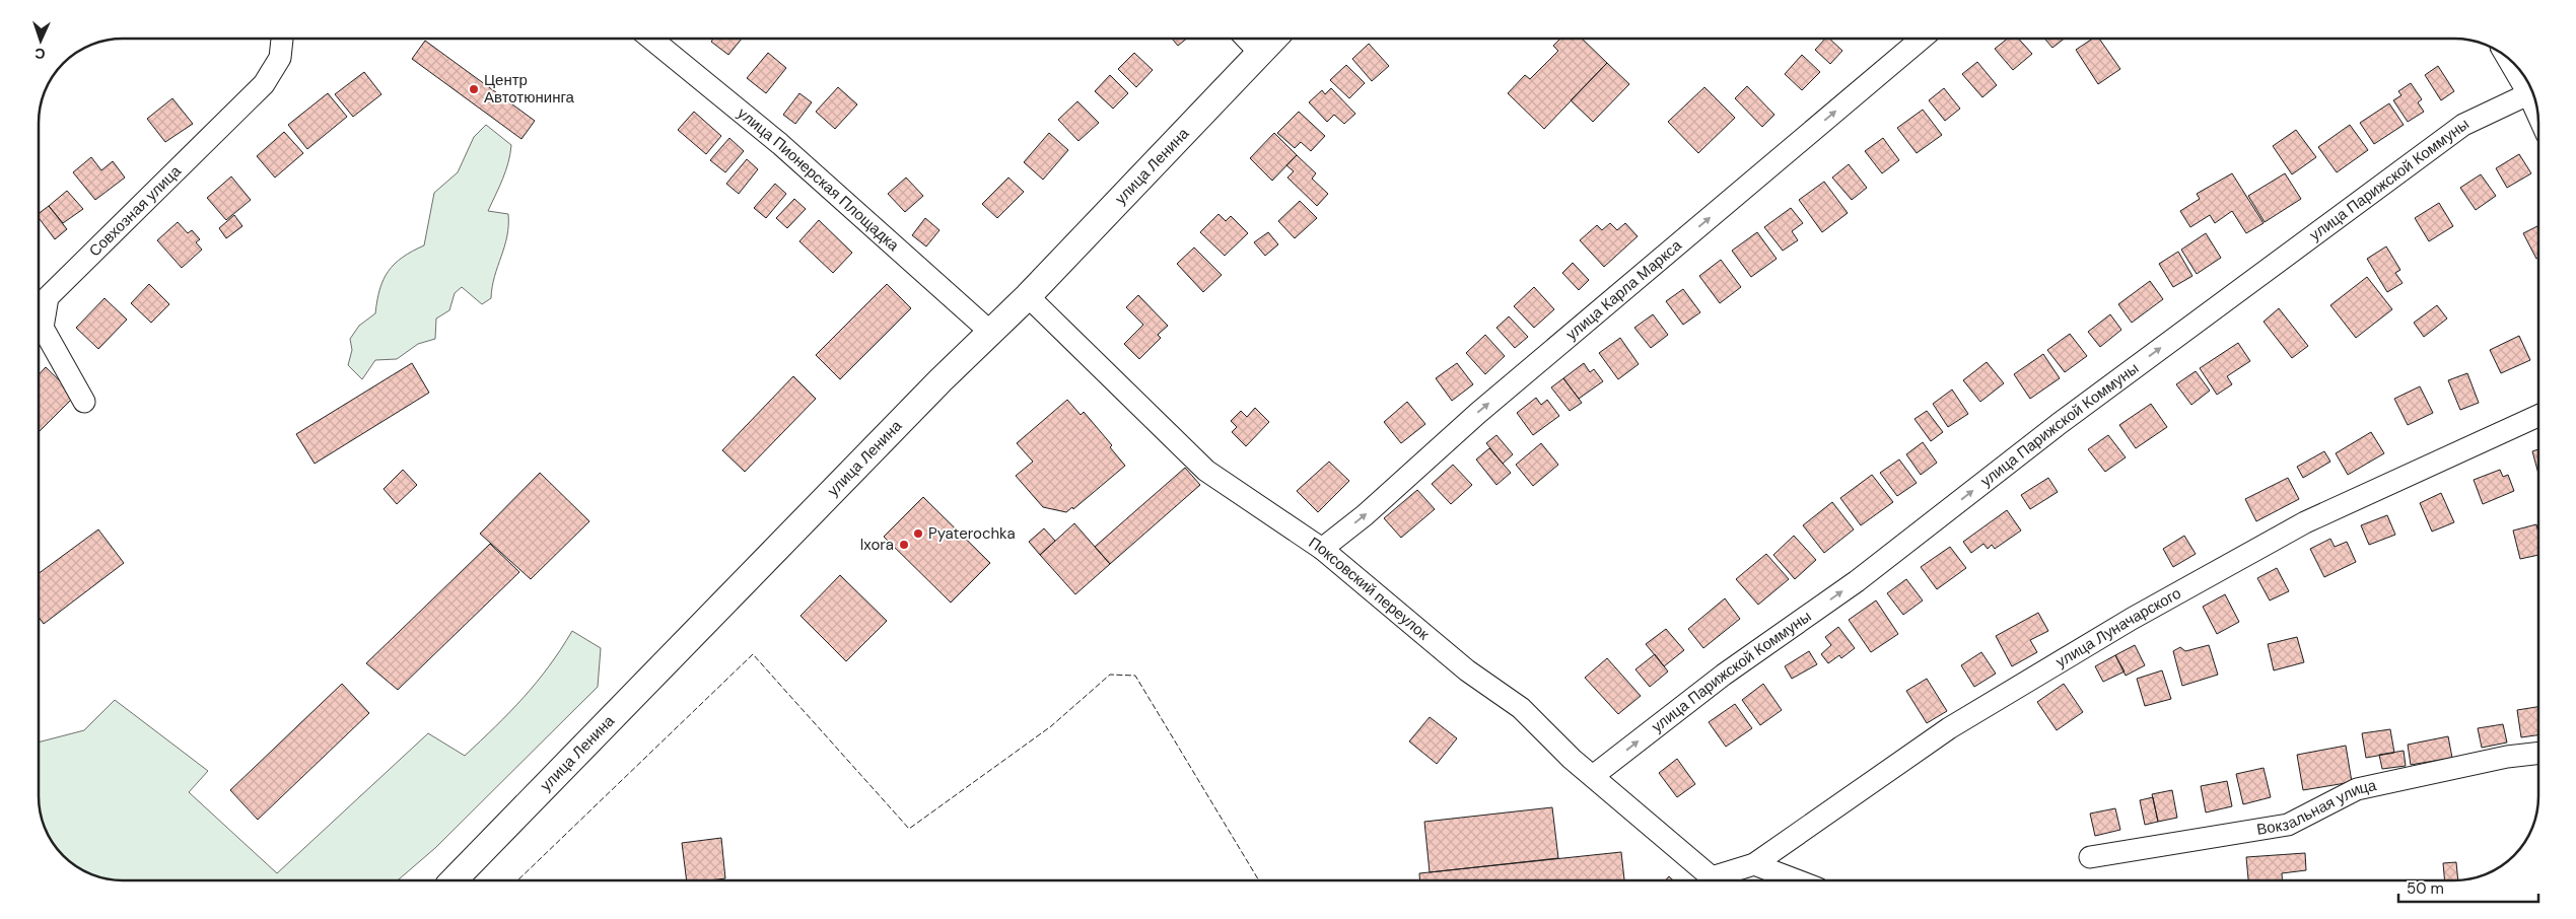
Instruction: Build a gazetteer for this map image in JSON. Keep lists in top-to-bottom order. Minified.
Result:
{"streets":{"main road":["улица Ленина"],"street":["улица Пионерская Площадка","улица Парижской Коммуны","Совхозная улица","улица Карла Маркса","Поксовский переулок","улица Луначарского","Вокзальная улица"]},"crossings":[["улица Ленина","улица Пионерская Площадка"],["улица Ленина","Поксовский переулок"],["улица Парижской Коммуны","Поксовский переулок"],["улица Карла Маркса","Поксовский переулок"],["Поксовский переулок","улица Луначарского"]],"one_way":["улица Парижской Коммуны","улица Карла Маркса"],"places":["Центр Автотюнинга","Pyaterochka","Ixora"],"scale_bar":"50 m","north":"bottom"}
